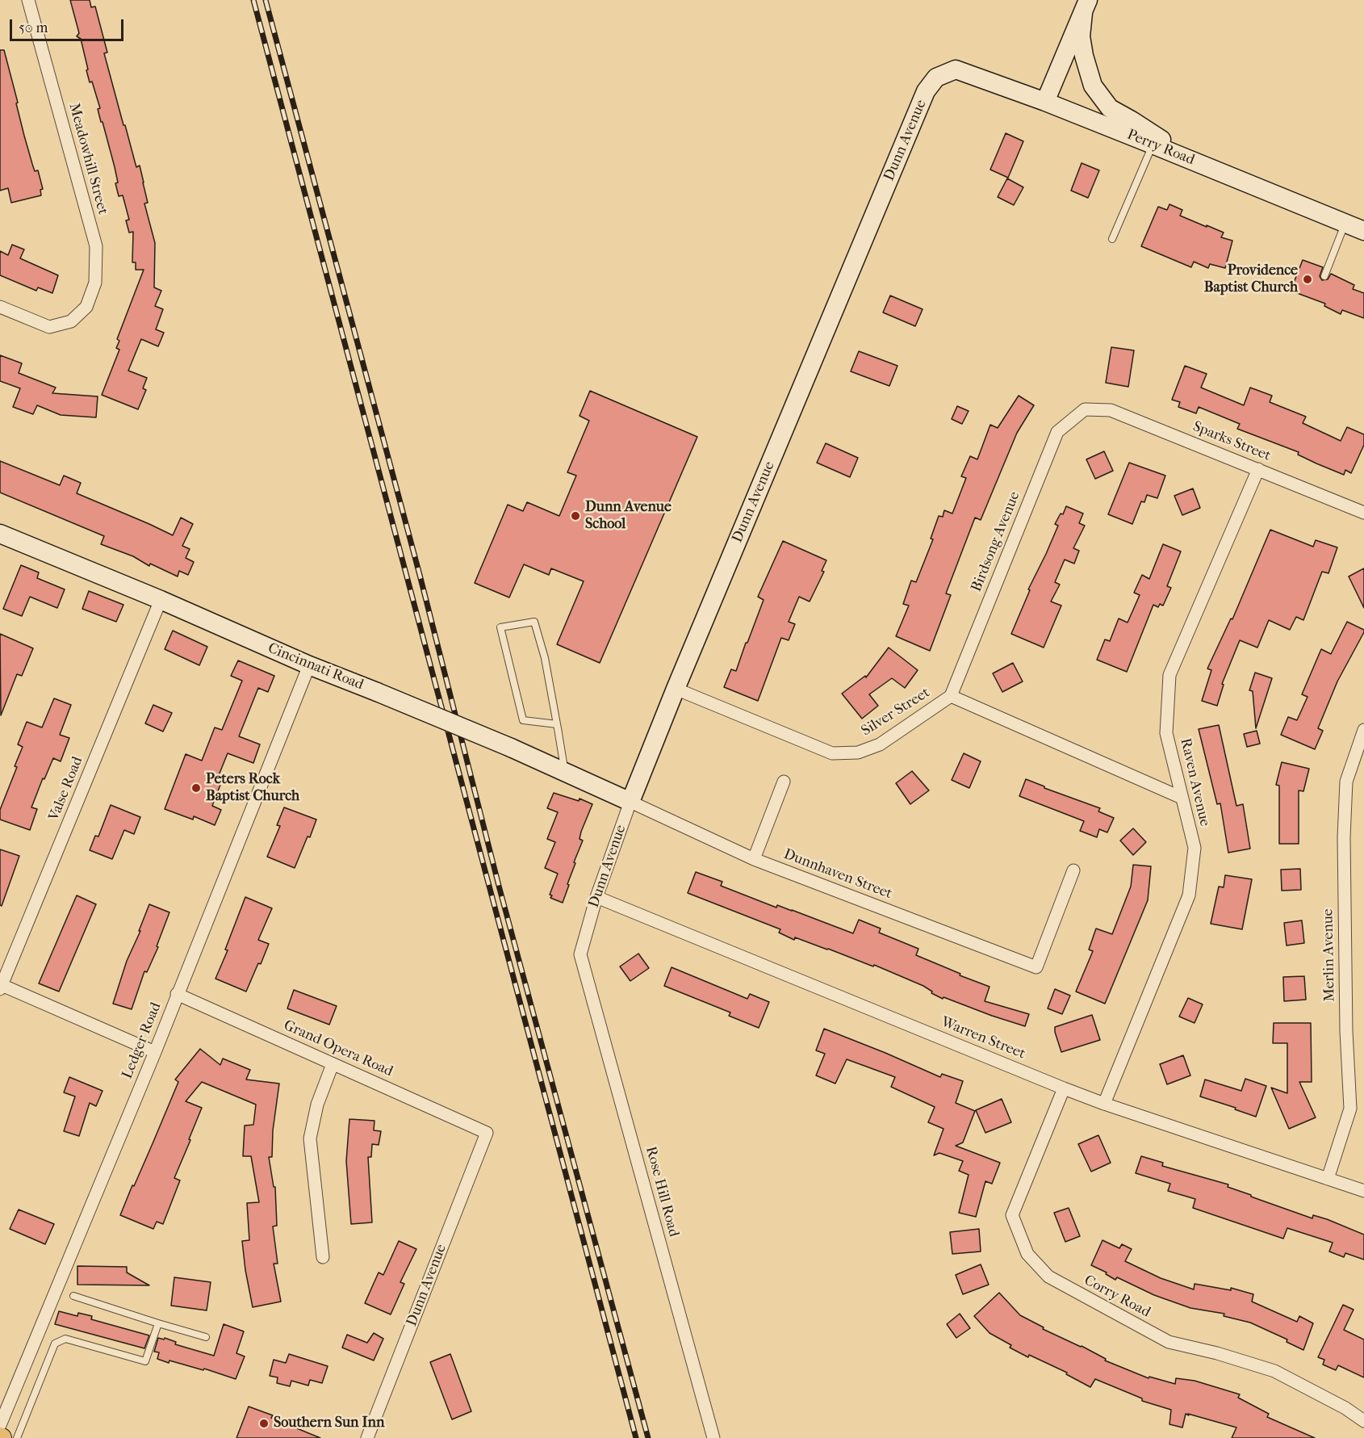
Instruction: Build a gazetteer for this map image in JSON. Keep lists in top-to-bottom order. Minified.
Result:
{"streets":{"street":["Dunn Avenue","Perry Road","Meadowhill Street","Sparks Street","Birdsong Avenue","Cincinnati Road","Silver Street","Raven Avenue","Valse Road","Dunnhaven Street","Merlin Avenue","Warren Street","Ledger Road","Grand Opera Road","Rose Hill Road","Corry Road"]},"crossings":[["Dunn Avenue","Perry Road"],["Dunn Avenue","Cincinnati Road"],["Dunn Avenue","Silver Street"],["Dunn Avenue","Dunnhaven Street"],["Dunn Avenue","Warren Street"],["Dunn Avenue","Grand Opera Road"],["Dunn Avenue","Rose Hill Road"],["Sparks Street","Birdsong Avenue"],["Sparks Street","Raven Avenue"],["Birdsong Avenue","Silver Street"],["Cincinnati Road","Valse Road"],["Cincinnati Road","Dunnhaven Street"],["Cincinnati Road","Ledger Road"],["Silver Street","Raven Avenue"],["Raven Avenue","Warren Street"],["Merlin Avenue","Warren Street"],["Warren Street","Corry Road"],["Ledger Road","Grand Opera Road"]],"places":["Providence Baptist Church","Dunn Avenue School","Peters Rock Baptist Church","Southern Sun Inn"],"scale_bar":"50 m"}
